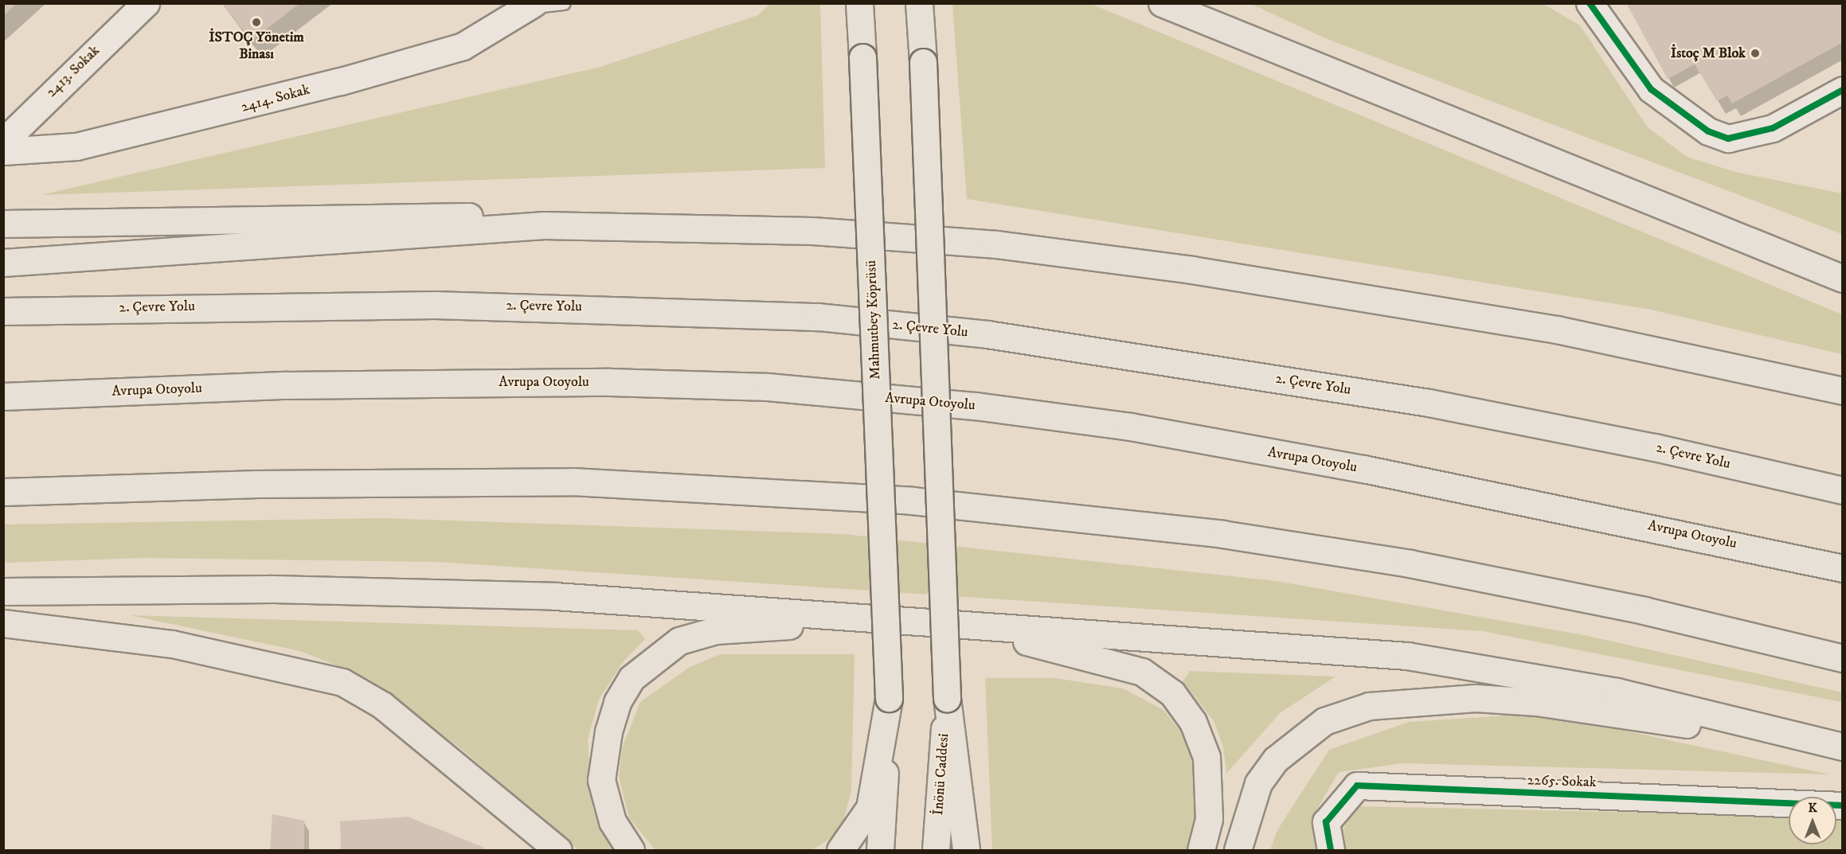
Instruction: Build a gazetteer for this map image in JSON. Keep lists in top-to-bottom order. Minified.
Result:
{"streets":{"main road":["2. Çevre Yolu","Mahmutbey Köprüsü","Avrupa Otoyolu","İnönü Caddesi"],"street":["2413. Sokak","2414. Sokak","2265. Sokak"]},"places":["İSTOÇ Yönetim Binası","İstoç M Blok"],"north":"top"}
